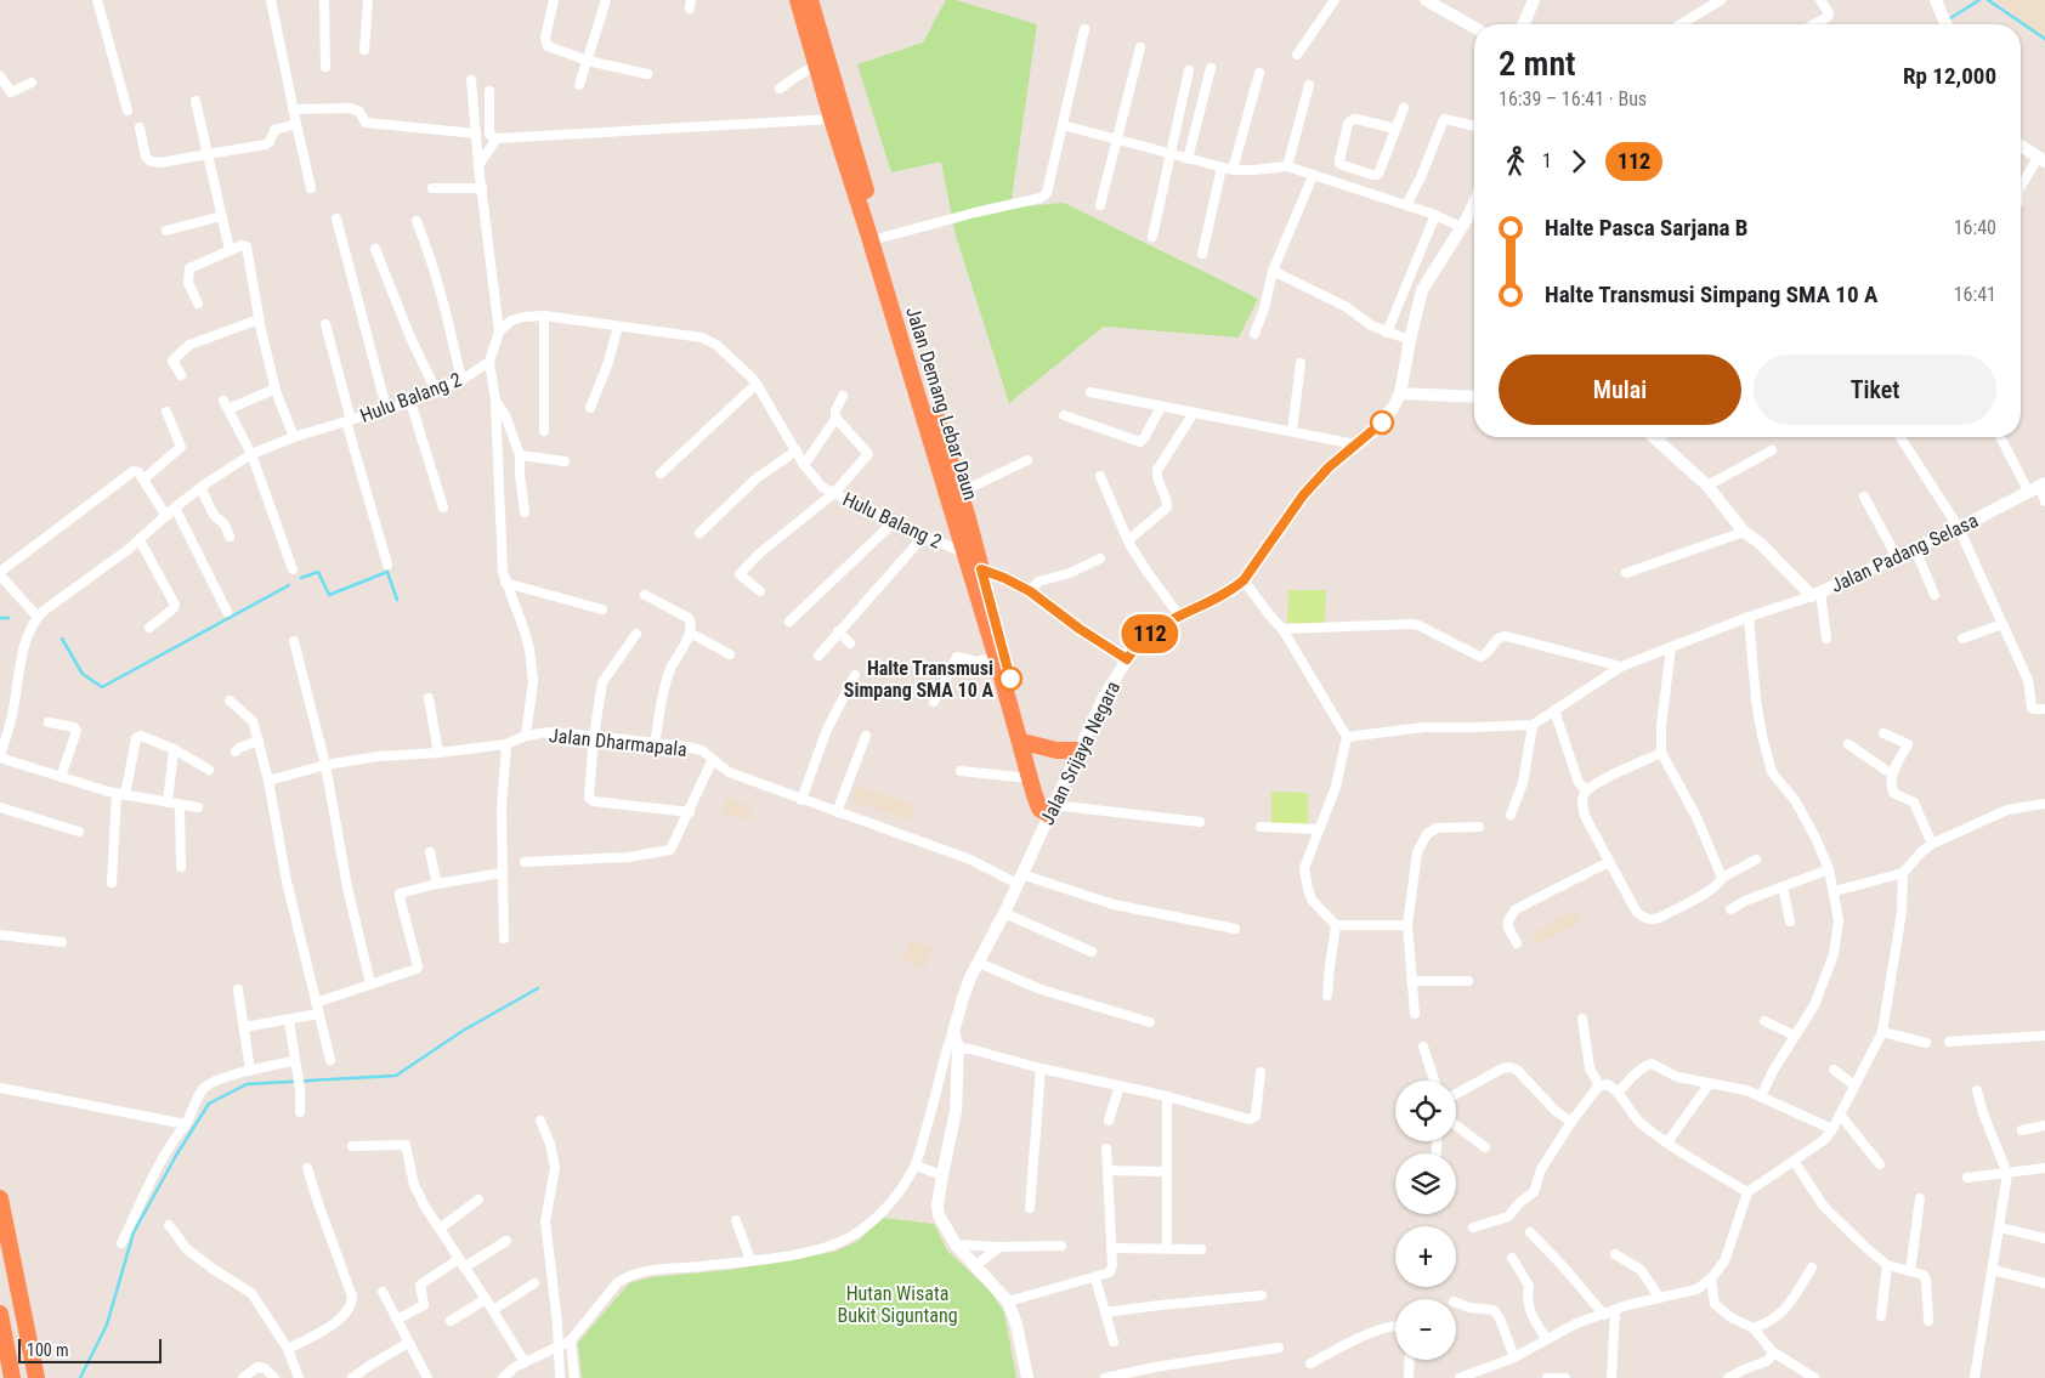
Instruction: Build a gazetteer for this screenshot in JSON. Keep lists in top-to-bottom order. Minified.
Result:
{"streets":{"highway":["Jalan Demang Lebar Daun"],"street":["Hulu Balang 2","Jalan Padang Selasa","Jalan Dharmapala","Jalan Srijaya Negara"]},"crossings":[["Hulu Balang 2","Jalan Demang Lebar Daun"],["Hulu Balang 2","Jalan Srijaya Negara"],["Jalan Demang Lebar Daun","Jalan Srijaya Negara"],["Jalan Dharmapala","Jalan Srijaya Negara"]],"parks":["Hutan Wisata Bukit Siguntang"],"places":["Halte Transmusi Simpang SMA 10 A"],"lines":["bus line 112"],"scale_bar":"100 m","page":{"on_map":"112","heading":["2 mnt","16:39 – 16:41 · Bus","Rp 12,000"],"legs":["1","112"],"list":[{"name":"Halte Pasca Sarjana B","value":"16:40"},{"name":"Halte Transmusi Simpang SMA 10 A","value":"16:41"}],"buttons":["Mulai","Tiket"],"map_buttons":["+","−"],"scale":"100 m"}}
